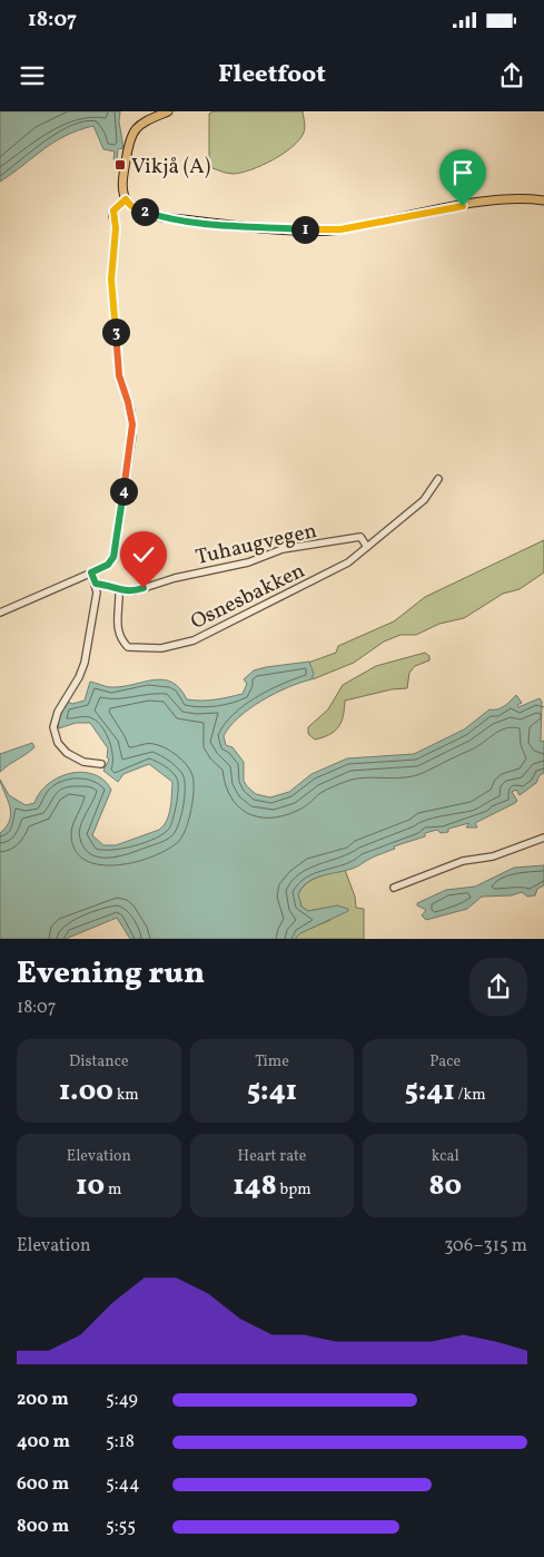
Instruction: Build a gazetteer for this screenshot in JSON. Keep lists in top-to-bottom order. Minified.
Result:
{"streets":{"street":["Tuhaugvegen","Osnesbakken"]},"crossings":[["Tuhaugvegen","Osnesbakken"]],"places":{"transit":["Vikjå (A)"]},"page":{"status":"18:07","header":"Fleetfoot","pins":["2","1","3","4"],"heading":["Evening run","18:07"],"stats":[["Distance","1.00 km"],["Time","5:41"],["Pace","5:41 /km"],["Elevation","10 m"],["Heart rate","148 bpm"],["kcal","80"]],"chart":["Elevation","306–315 m"],"list":[{"name":"200 m","note":"5:49"},{"name":"400 m","note":"5:18"},{"name":"600 m","note":"5:44"},{"name":"800 m","note":"5:55"}]}}
